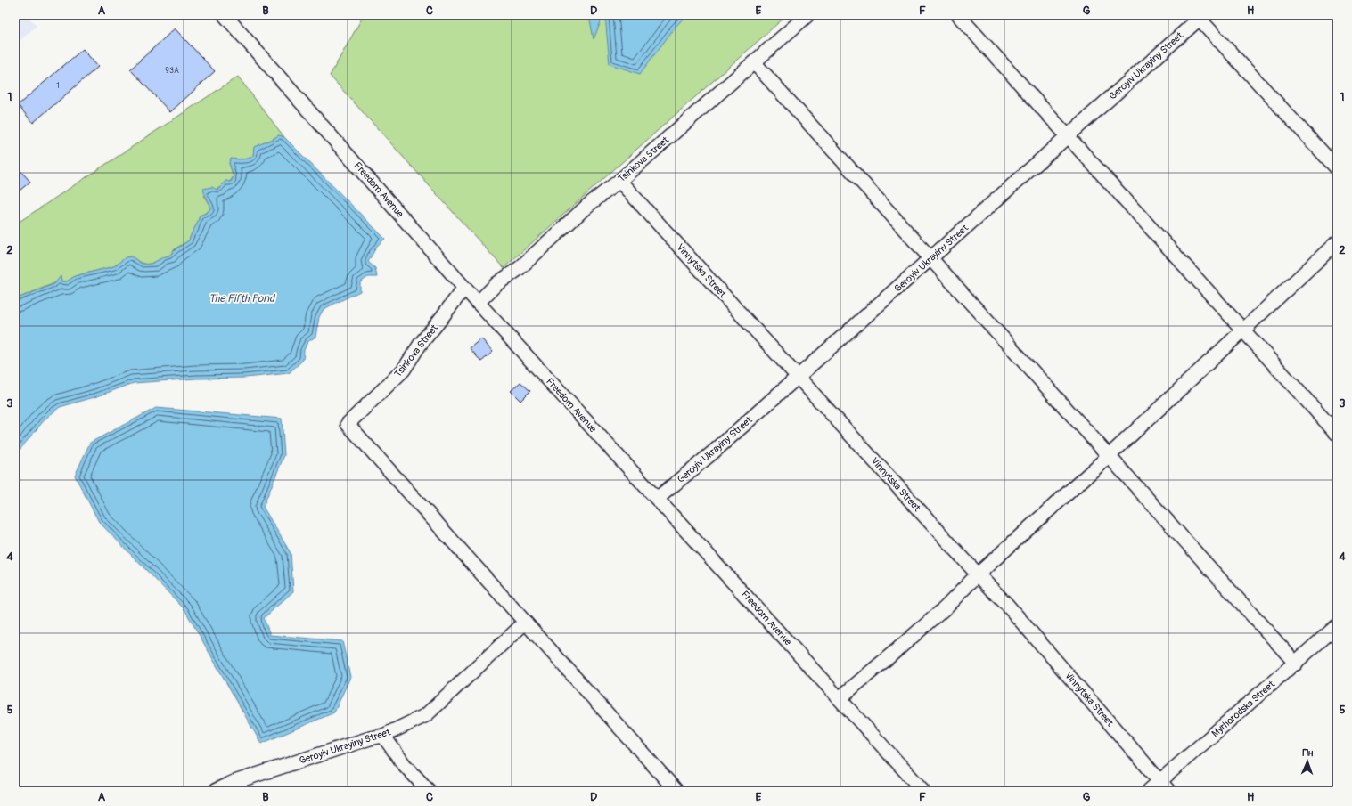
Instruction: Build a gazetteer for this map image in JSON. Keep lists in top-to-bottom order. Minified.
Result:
{"streets":{"street":["Geroyiv Ukrayiny Street","Tsinkova Street","Freedom Avenue","Vinnytska Street","Myrhorodska Street"]},"crossings":[["Geroyiv Ukrayiny Street","Tsinkova Street"],["Geroyiv Ukrayiny Street","Freedom Avenue"],["Geroyiv Ukrayiny Street","Vinnytska Street"],["Tsinkova Street","Freedom Avenue"],["Tsinkova Street","Vinnytska Street"],["Vinnytska Street","Myrhorodska Street"]],"water":["The Fifth Pond"],"house_numbers":["93А","1"],"north":"top","grid":{"columns":["A","B","C","D","E","F","G","H"],"rows":["1","2","3","4","5"]}}
